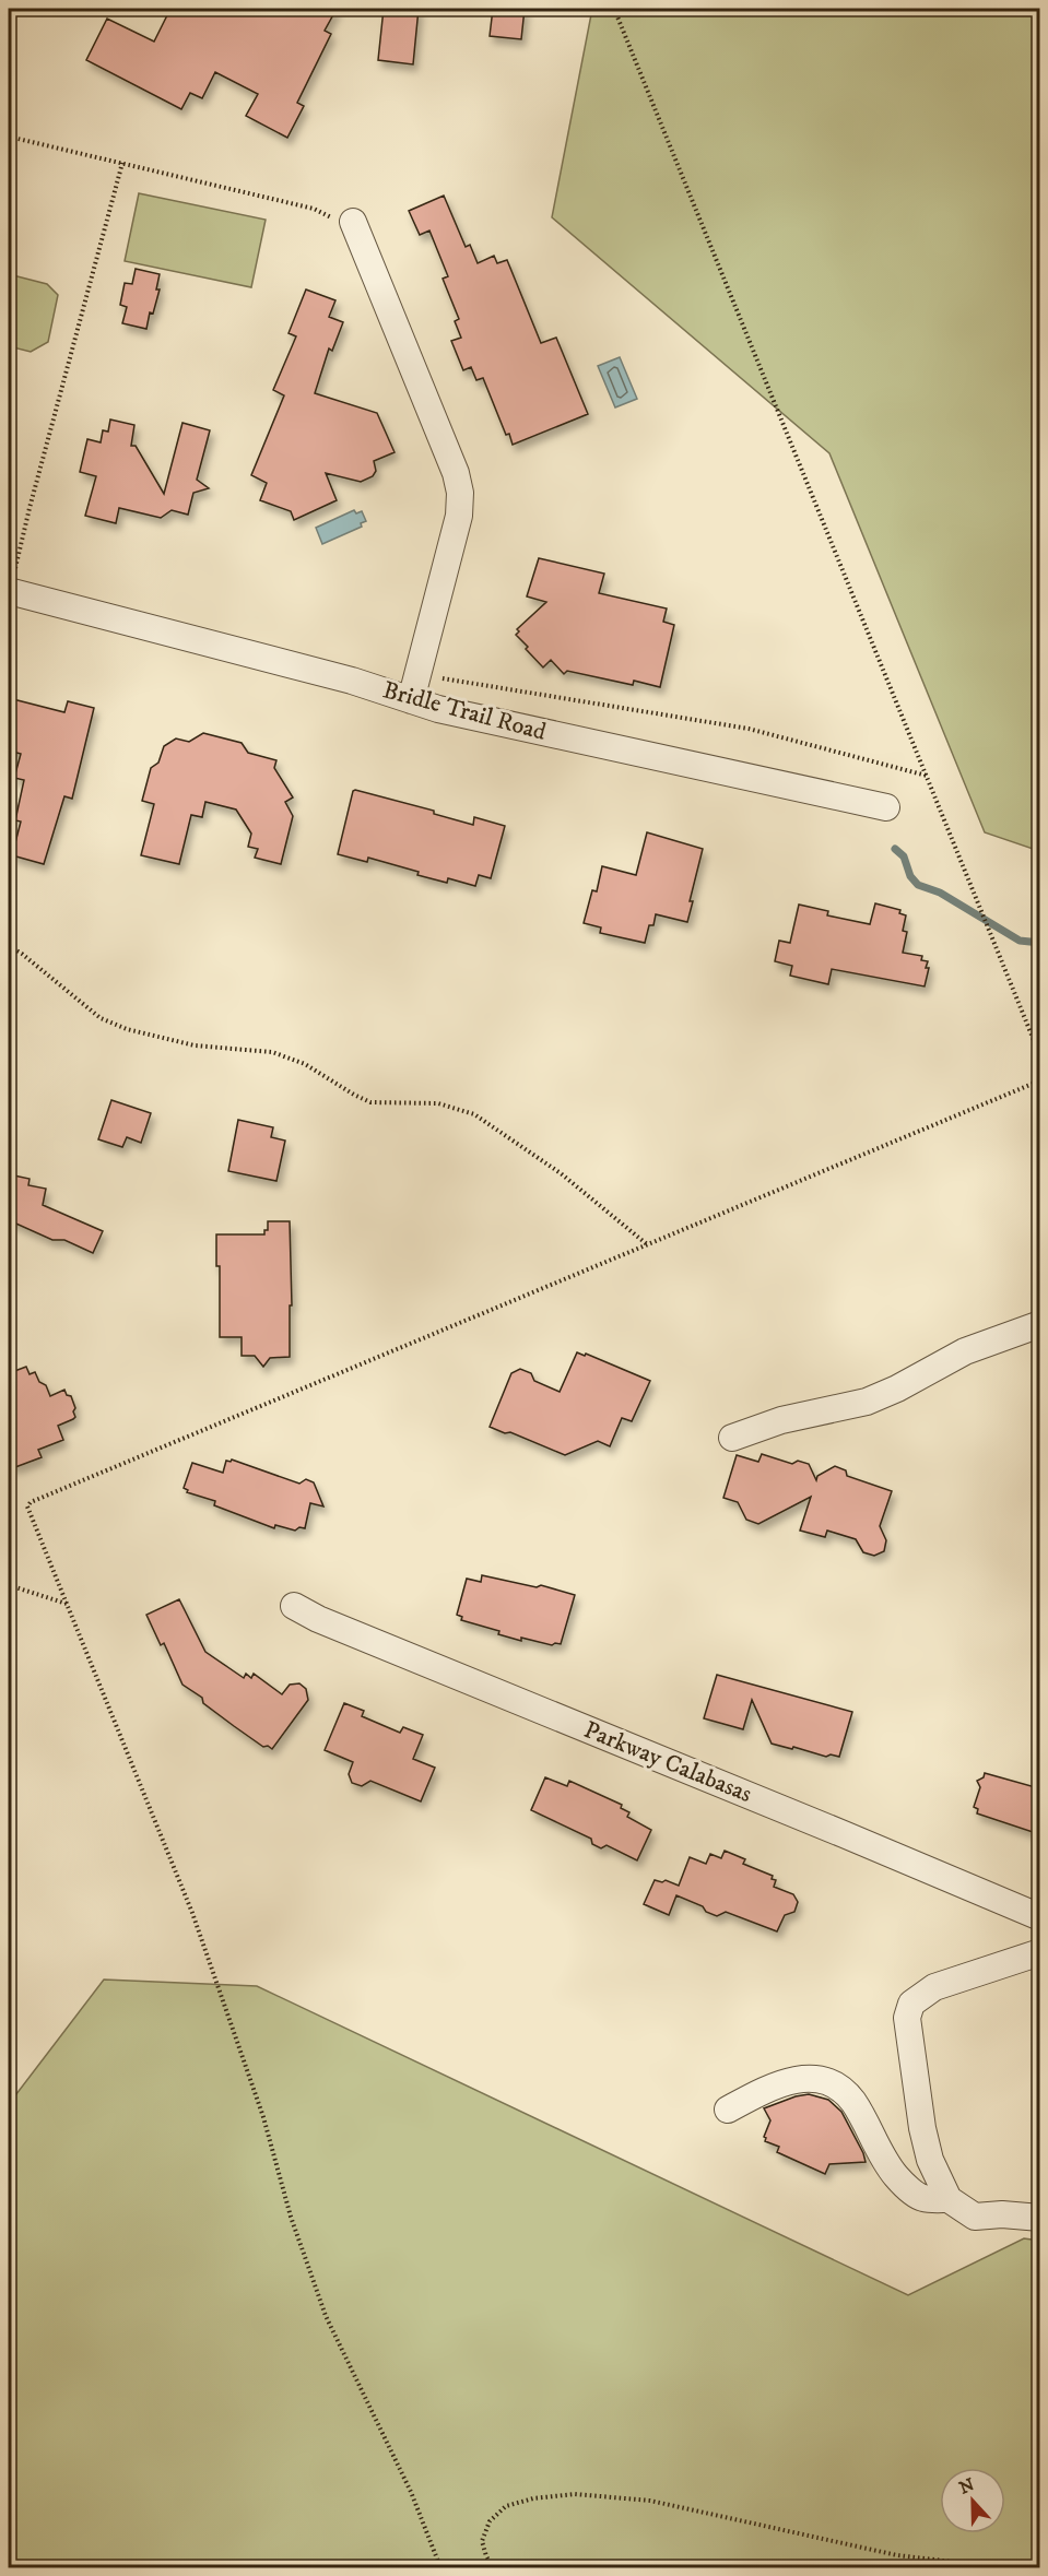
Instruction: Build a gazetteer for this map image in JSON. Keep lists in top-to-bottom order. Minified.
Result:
{"streets":{"street":["Bridle Trail Road","Parkway Calabasas"]},"north":"top"}
